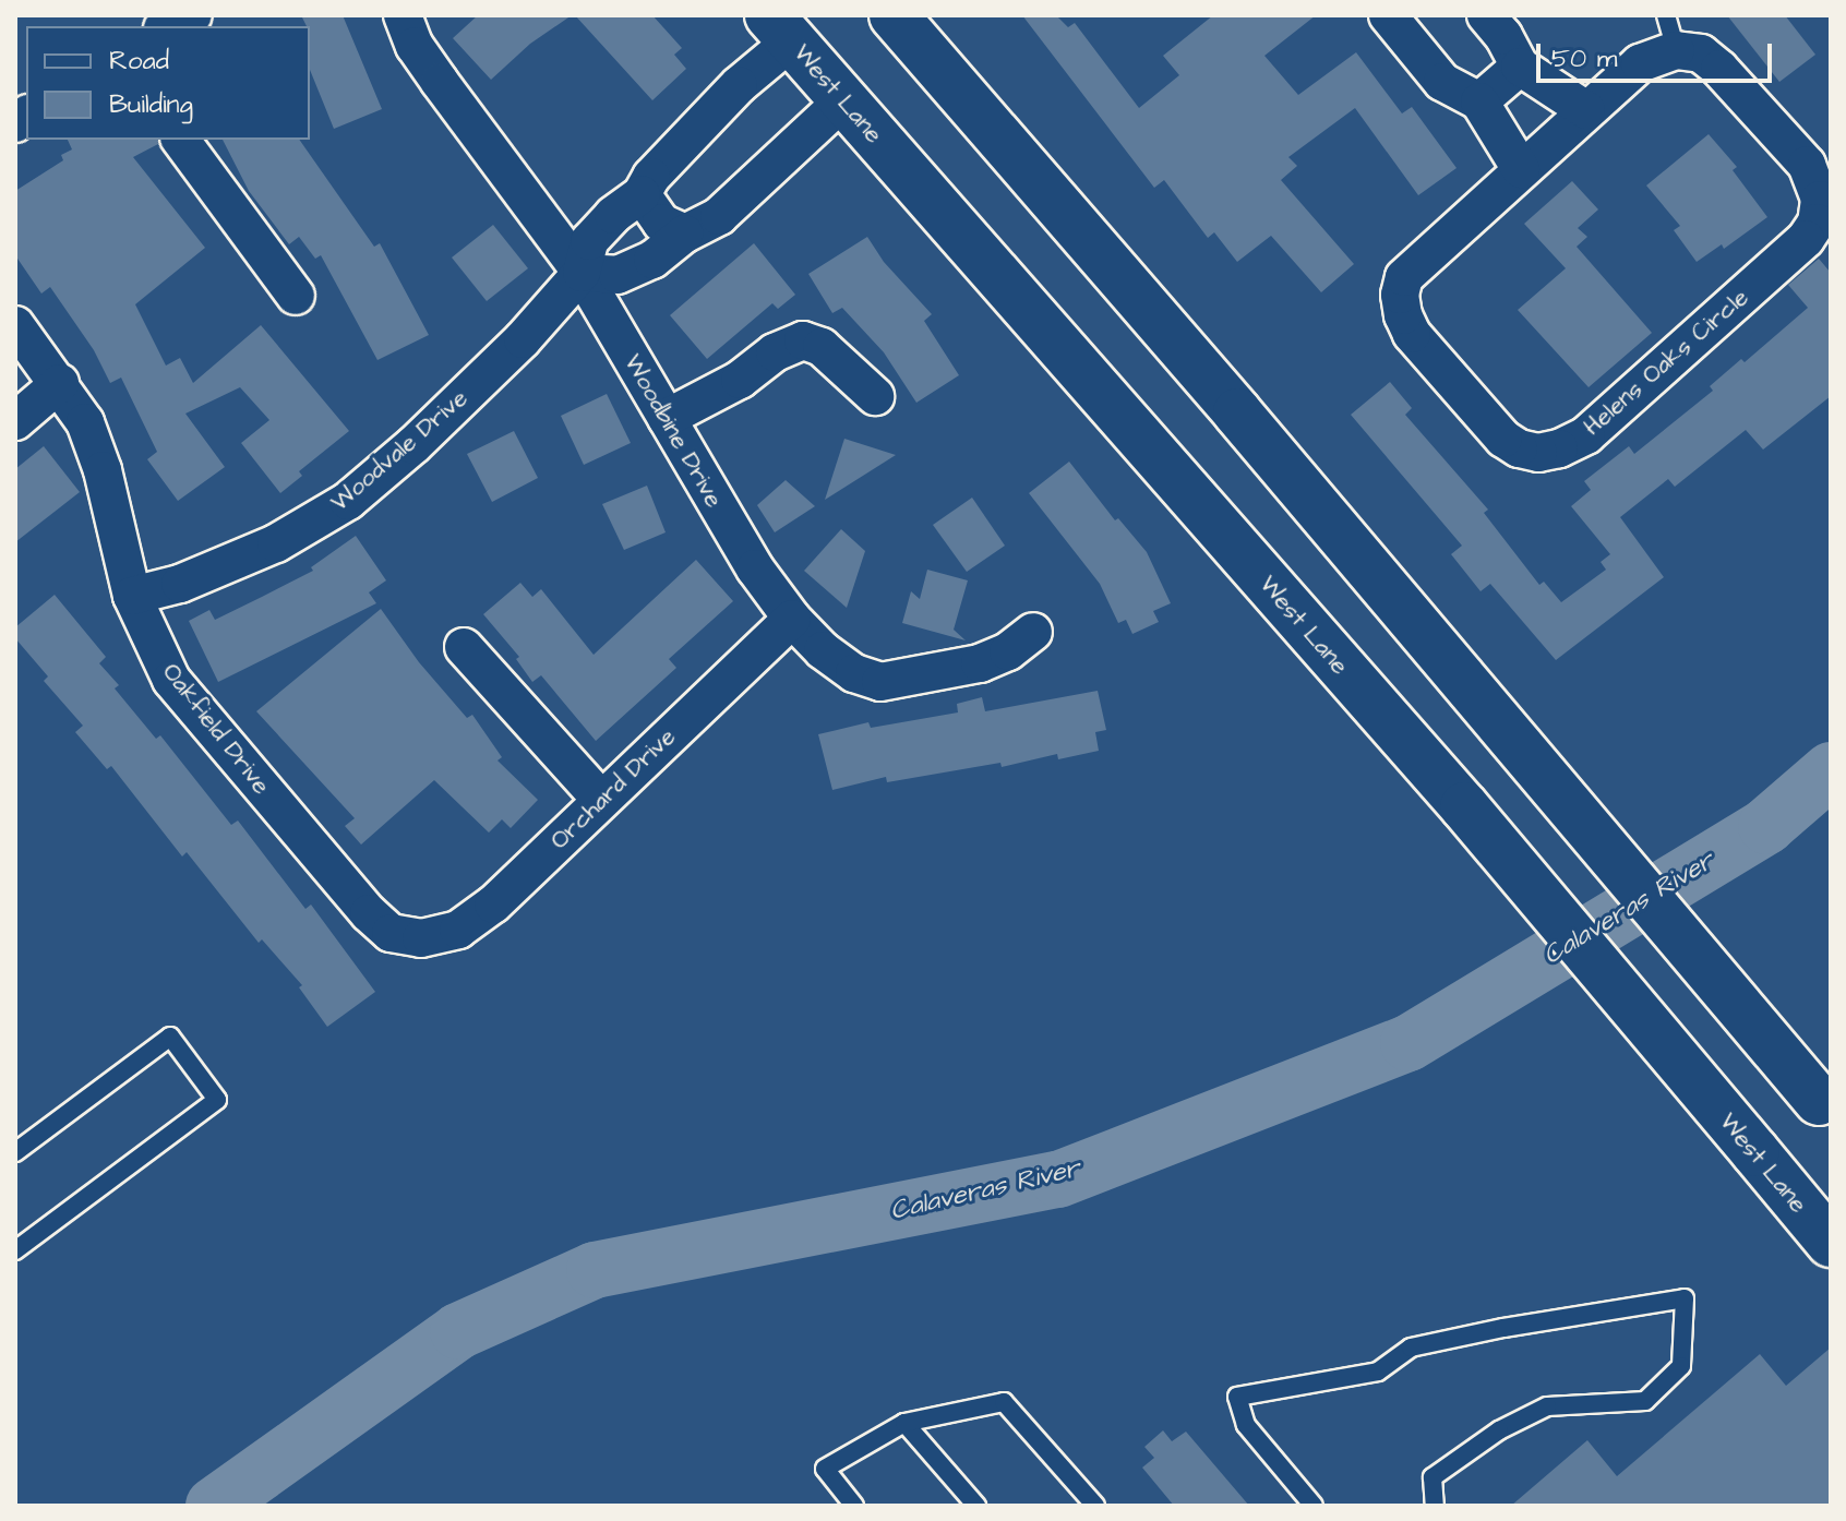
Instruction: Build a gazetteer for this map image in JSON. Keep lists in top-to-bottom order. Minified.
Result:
{"streets":{"main road":["West Lane"],"street":["Helens Oaks Circle","Woodbine Drive","Woodvale Drive","Oakfield Drive","Orchard Drive"]},"crossings":[["West Lane","Woodvale Drive"],["Woodbine Drive","Woodvale Drive"],["Woodbine Drive","Orchard Drive"],["Woodvale Drive","Oakfield Drive"],["Oakfield Drive","Orchard Drive"]],"water":["Calaveras River"],"legend":["Road","Building"],"scale_bar":"50 m"}
